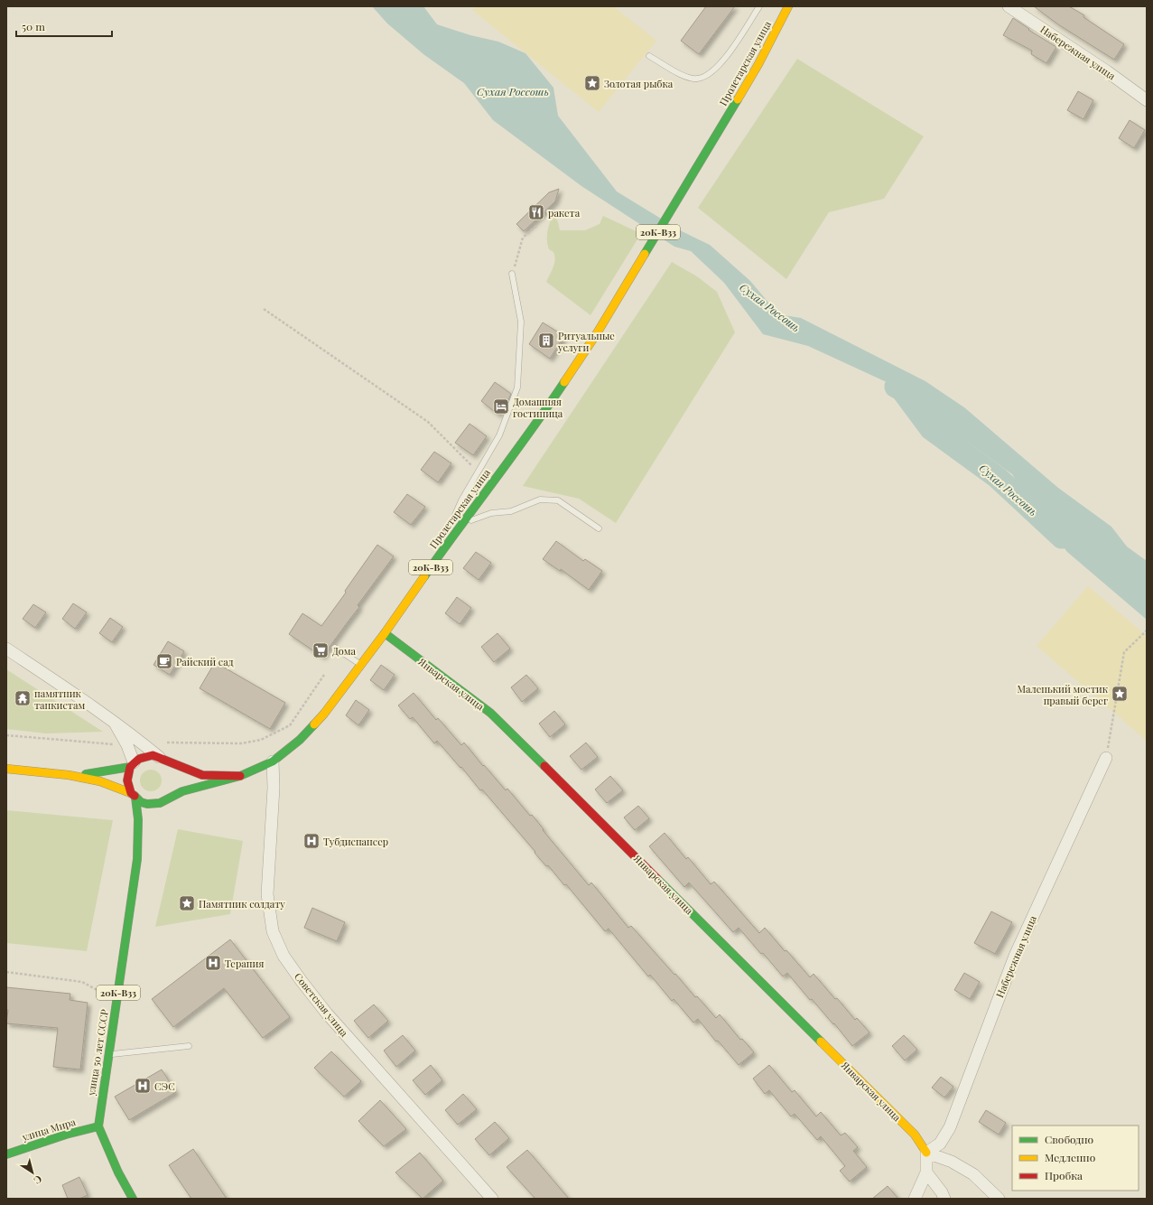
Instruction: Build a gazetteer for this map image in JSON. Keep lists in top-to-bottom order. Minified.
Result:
{"streets":{"main road":["Пролетарская улица","20К-В33","Январская улица","улица 50 лет СССР","улица Мира"],"street":["Набережная улица","Советская улица"]},"crossings":[["Набережная улица","Январская улица"],["Пролетарская улица","20К-В33"],["Пролетарская улица","Январская улица"],["Пролетарская улица","Советская улица"],["20К-В33","улица 50 лет СССР"],["улица 50 лет СССР","улица Мира"]],"water":["Сухая Россошь"],"places":{"place":["Золотая рыбка","Маленький мостик правый берег","Памятник солдату"],"restaurant":["ракета"],"building":["Ритуальные услуги"],"hotel":["Домашняя гостиница"],"supermarket":["Дома"],"cafe":["Райский сад"],"temple":["памятник танкистам"],"hospital":["Тубдиспансер","Терапия","СЭС"]},"legend":["Свободно","Медленно","Пробка"],"scale_bar":"50 m","north":"bottom right"}
